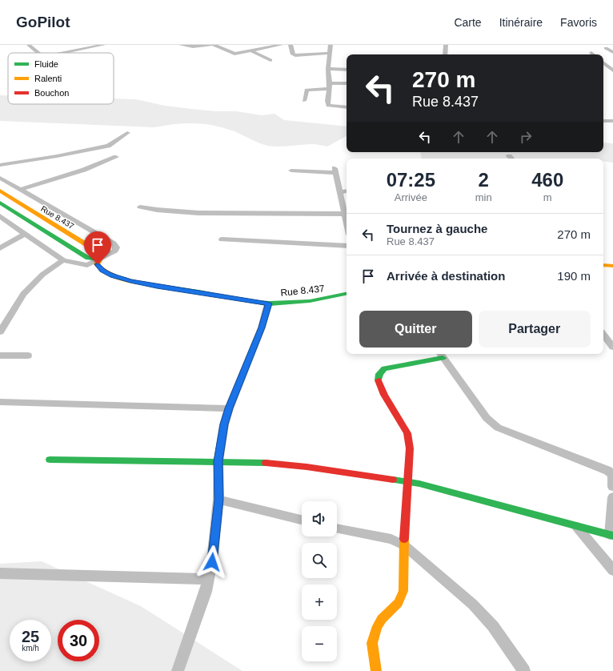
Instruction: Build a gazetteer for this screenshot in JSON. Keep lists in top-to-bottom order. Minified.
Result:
{"streets":{"street":["Rue 8.437"]},"legend":["Fluide","Ralenti","Bouchon"],"page":{"header":"GoPilot","nav":["Carte","Itinéraire","Favoris"],"turn":["270 m","Rue 8.437"],"eta":["07:25","Arrivée","2","min","460","m"],"list":[{"name":"Tournez à gauche","note":"Rue 8.437","value":"270 m"},{"name":"Arrivée à destination","value":"190 m"}],"buttons":["Quitter","Partager"],"map_buttons":["+","−"],"speed":"25 km/h","limit":"30"}}
